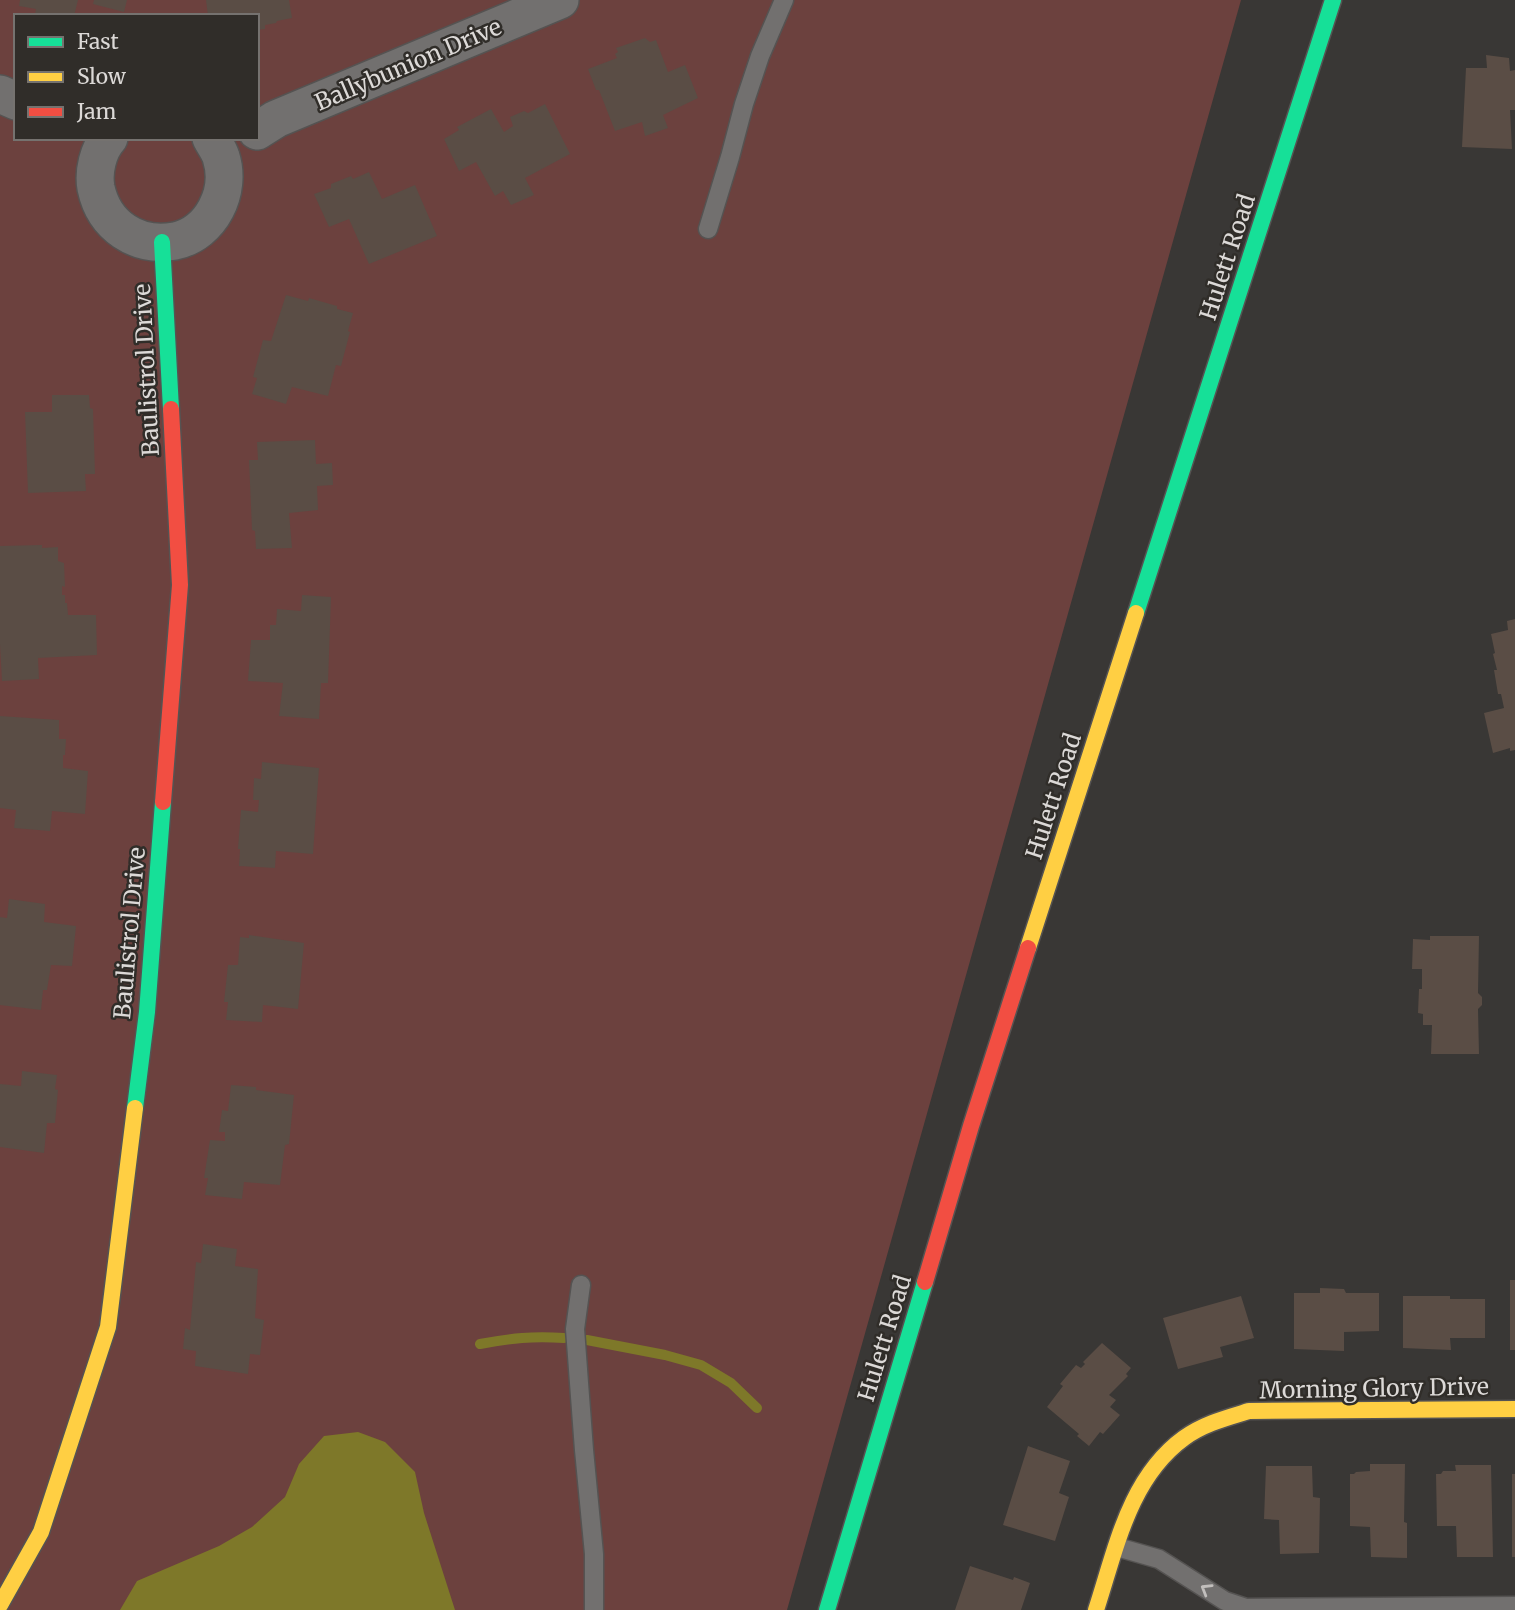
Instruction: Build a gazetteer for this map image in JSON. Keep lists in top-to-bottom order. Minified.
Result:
{"streets":{"street":["Ballybunion Drive","Hulett Road","Baulistrol Drive","Morning Glory Drive"]},"legend":["Fast","Slow","Jam"]}
